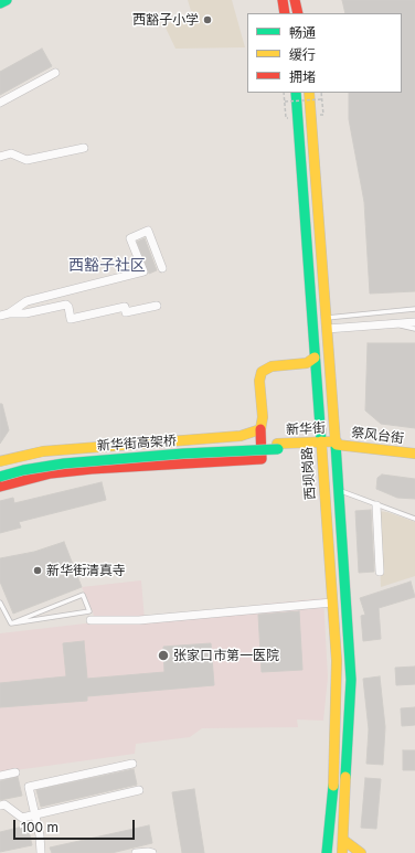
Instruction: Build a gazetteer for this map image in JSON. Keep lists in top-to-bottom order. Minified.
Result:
{"streets":{"main road":["新华街","祭风台街","新华街高架桥","西坝岗路"]},"crossings":[["新华街","祭风台街"],["新华街","新华街高架桥"],["新华街","西坝岗路"]],"districts":["西豁子社区"],"places":["西豁子小学","新华街清真寺","张家口市第一医院"],"legend":["畅通","缓行","拥堵"],"scale_bar":"100 m"}
